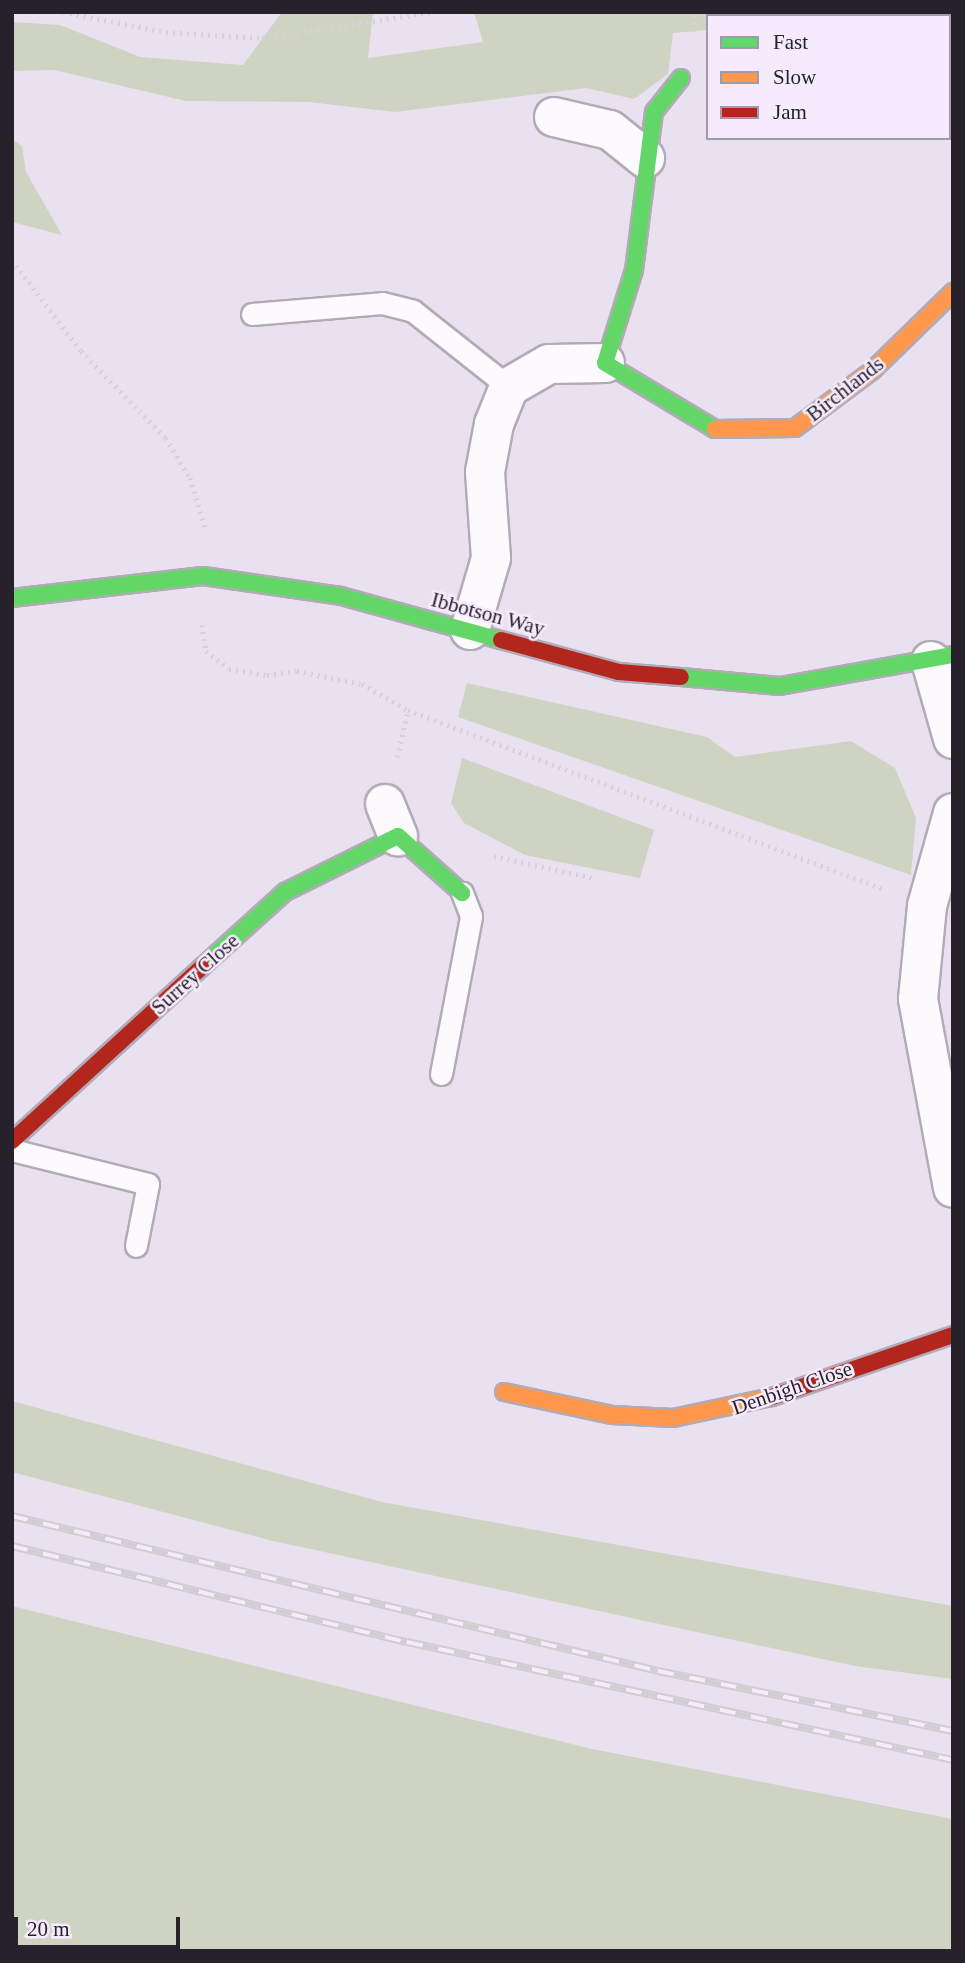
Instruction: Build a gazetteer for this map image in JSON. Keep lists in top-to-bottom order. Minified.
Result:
{"streets":{"street":["Birchlands","Ibbotson Way","Surrey Close","Denbigh Close"]},"legend":["Fast","Slow","Jam"],"scale_bar":"20 m"}
